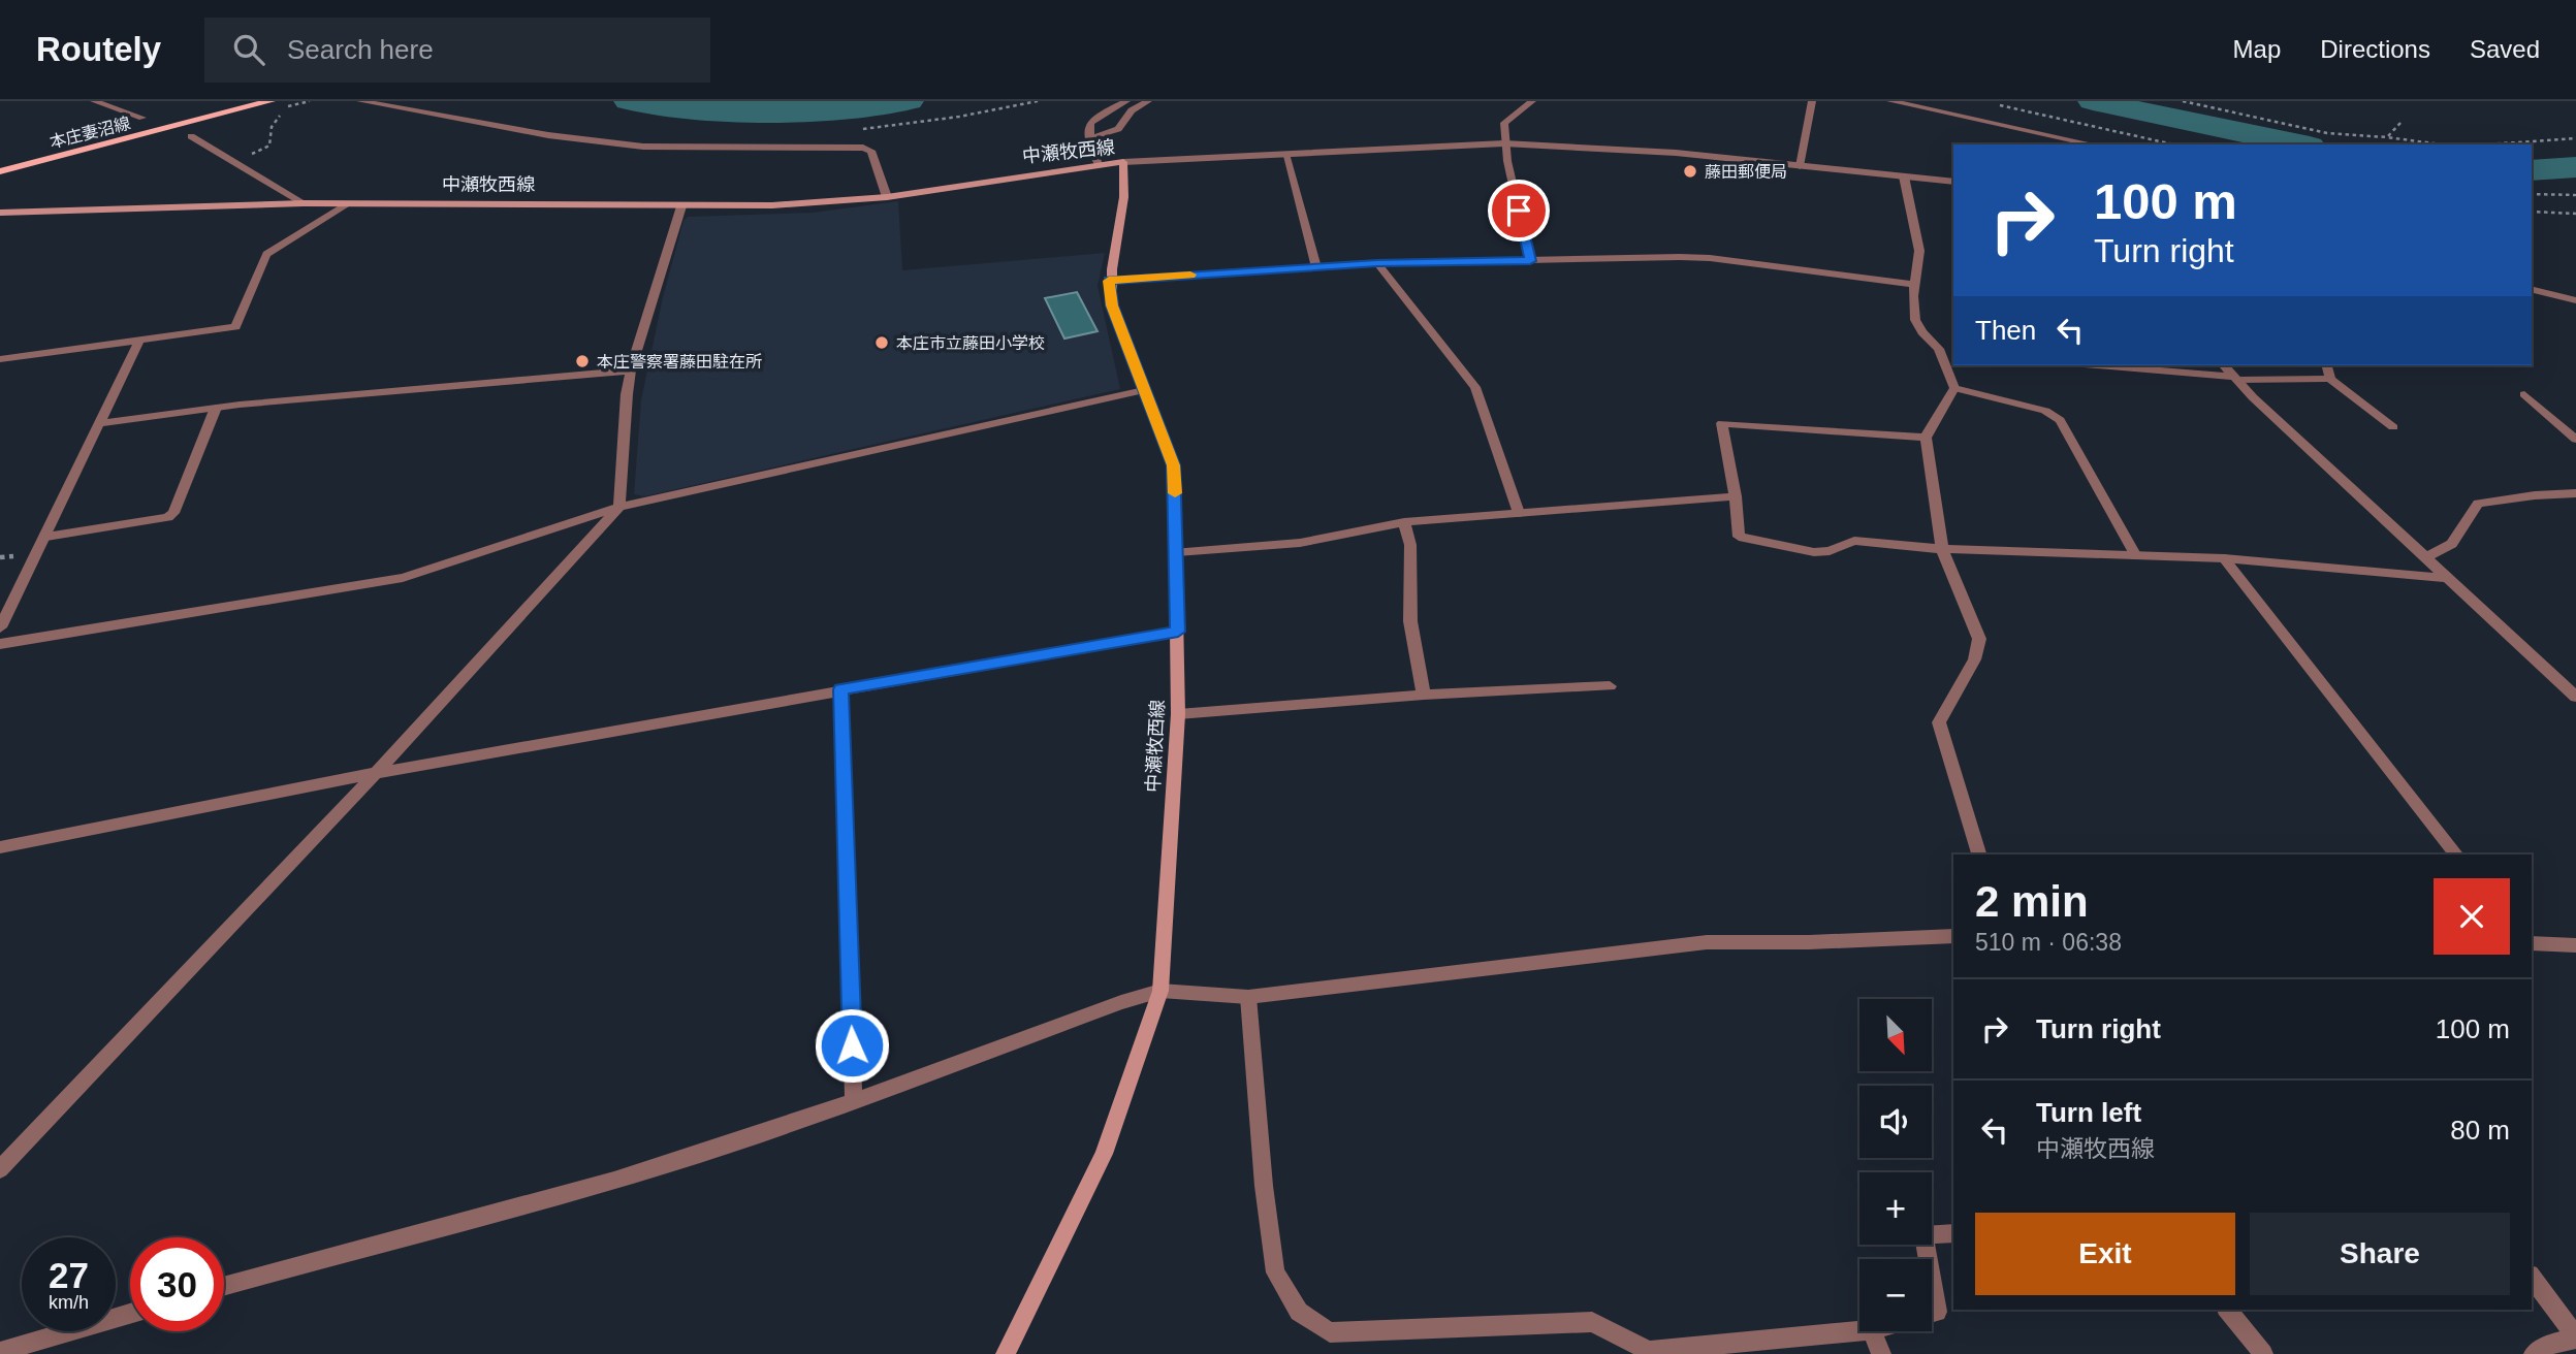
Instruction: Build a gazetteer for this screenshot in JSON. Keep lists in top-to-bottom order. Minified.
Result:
{"streets":{"main road":["本庄妻沼線","中瀬牧西線"]},"places":["藤田郵便局","本庄市立藤田小学校","本庄警察署藤田駐在所"],"north":"bottom right","page":{"header":"Routely","search":"Search here","nav":["Map","Directions","Saved"],"turn":["100 m","Turn right"],"then":"Then","heading":["2 min","510 m · 06:38"],"list":[{"name":"Turn right","value":"100 m"},{"name":"Turn left","note":"中瀬牧西線","value":"80 m"}],"map_buttons":["+","−"],"buttons":["Exit","Share"],"speed":"27 km/h","limit":"30"}}
